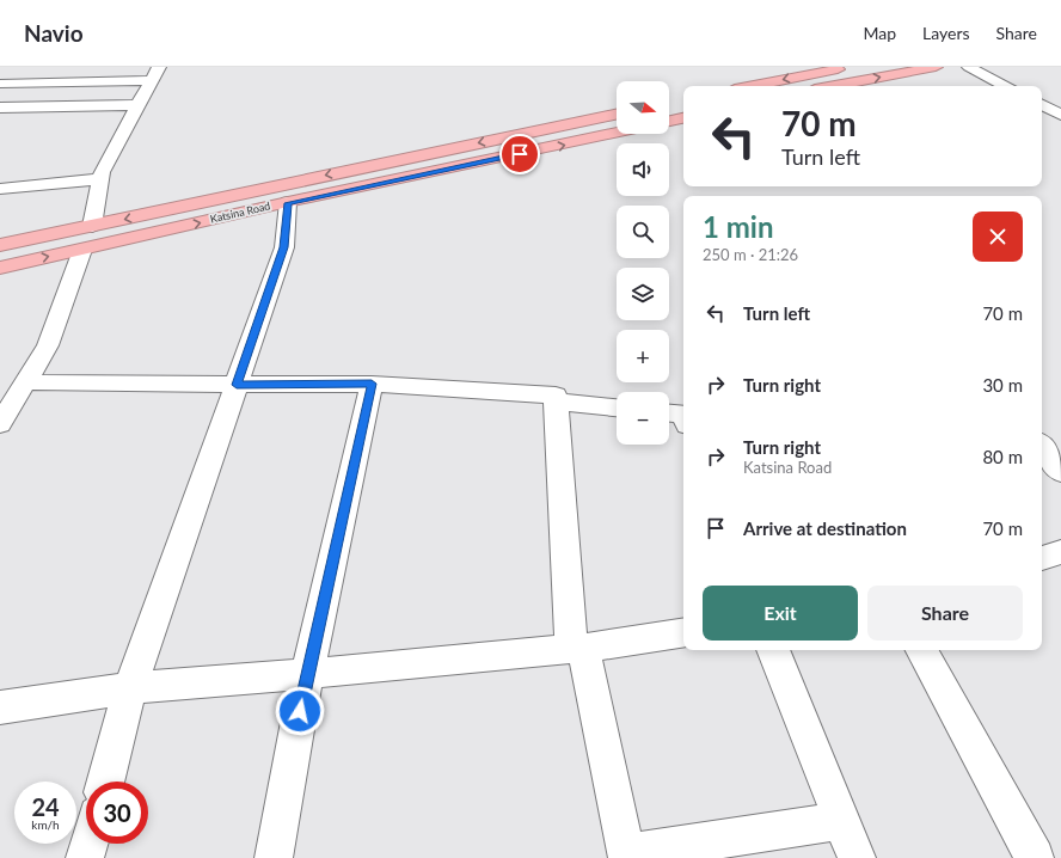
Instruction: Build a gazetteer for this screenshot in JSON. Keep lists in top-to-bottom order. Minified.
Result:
{"streets":{"highway":["Katsina Road"]},"north":"right","page":{"header":"Navio","nav":["Map","Layers","Share"],"map_buttons":["+","−"],"turn":["70 m","Turn left"],"heading":["1 min","250 m · 21:26"],"list":[{"name":"Turn left","value":"70 m"},{"name":"Turn right","value":"30 m"},{"name":"Turn right","note":"Katsina Road","value":"80 m"},{"name":"Arrive at destination","value":"70 m"}],"buttons":["Exit","Share"],"speed":"24 km/h","limit":"30"}}
